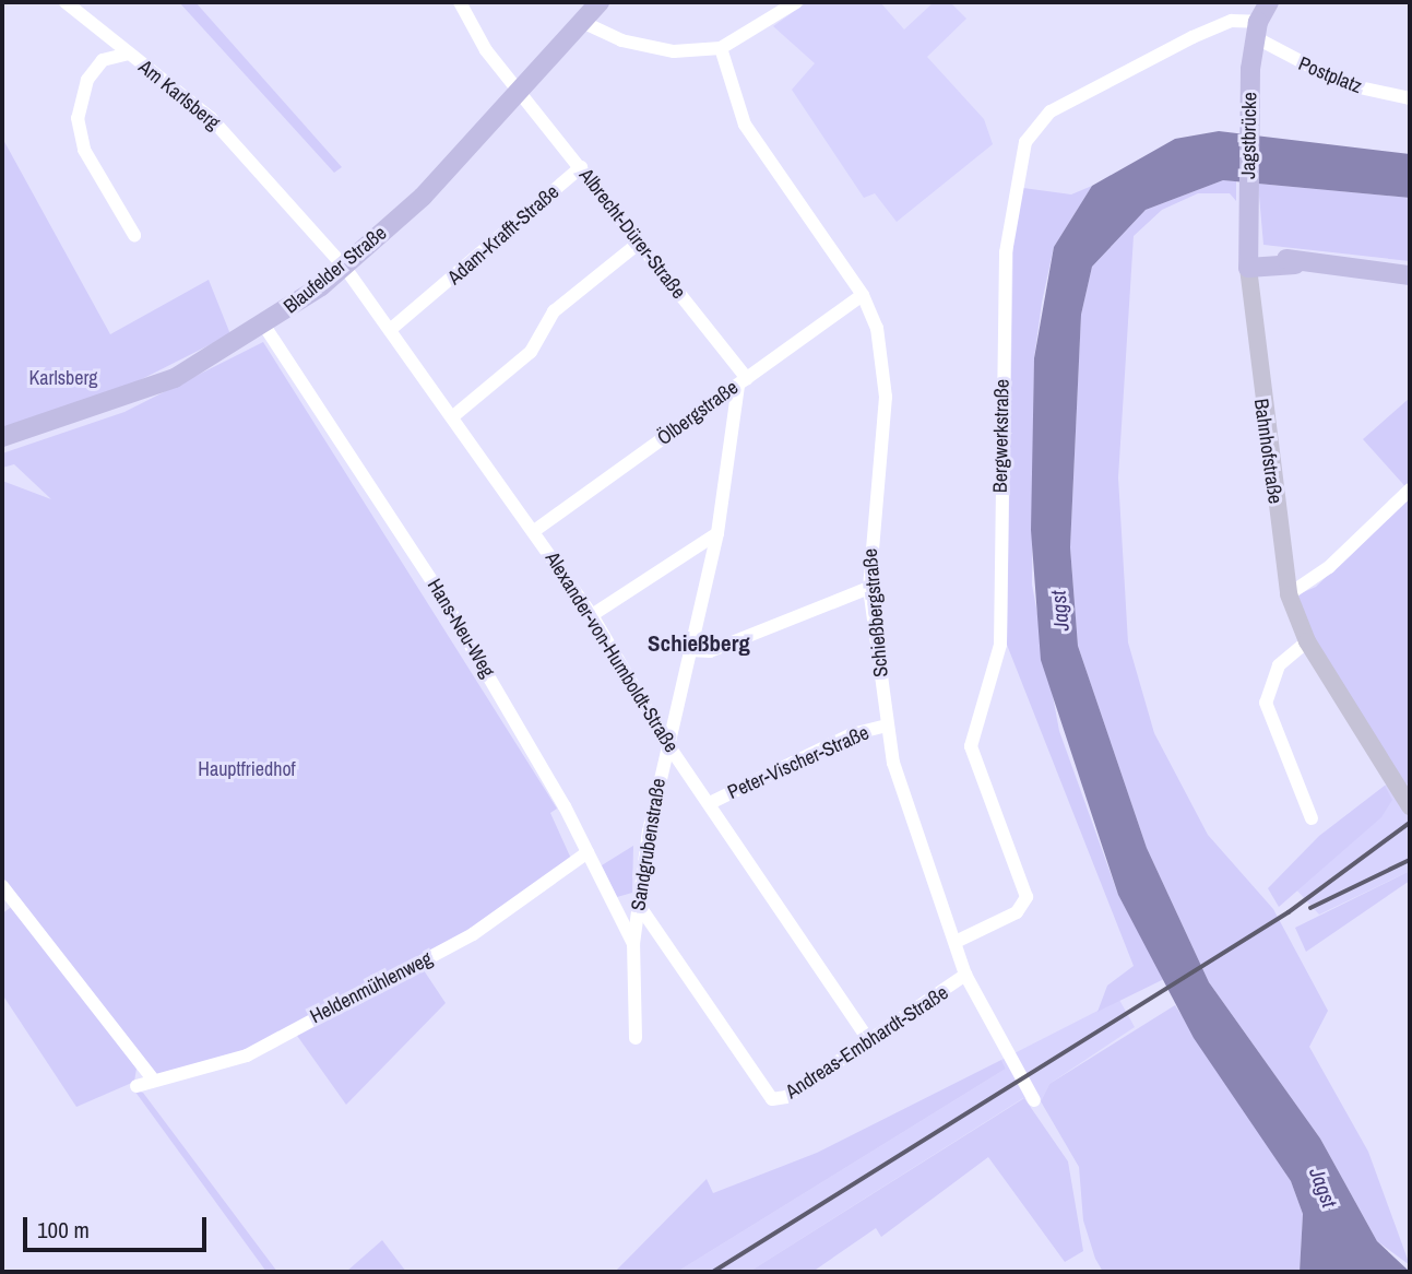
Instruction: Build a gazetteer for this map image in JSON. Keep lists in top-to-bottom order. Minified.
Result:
{"streets":{"main road":["Jagstbrücke","Blaufelder Straße","Bahnhofstraße"],"street":["Postplatz","Am Karlsberg","Albrecht-Dürer-Straße","Adam-Krafft-Straße","Ölbergstraße","Bergwerkstraße","Schießbergstraße","Hans-Neu-Weg","Alexander-von-Humboldt-Straße","Peter-Vischer-Straße","Sandgrubenstraße","Heldenmühlenweg","Andreas-Embhardt-Straße"]},"crossings":[["Postplatz","Jagstbrücke"],["Postplatz","Bergwerkstraße"],["Am Karlsberg","Blaufelder Straße"],["Am Karlsberg","Alexander-von-Humboldt-Straße"],["Jagstbrücke","Bergwerkstraße"],["Jagstbrücke","Bahnhofstraße"],["Albrecht-Dürer-Straße","Adam-Krafft-Straße"],["Albrecht-Dürer-Straße","Blaufelder Straße"],["Albrecht-Dürer-Straße","Ölbergstraße"],["Albrecht-Dürer-Straße","Sandgrubenstraße"],["Adam-Krafft-Straße","Alexander-von-Humboldt-Straße"],["Blaufelder Straße","Hans-Neu-Weg"],["Blaufelder Straße","Alexander-von-Humboldt-Straße"],["Ölbergstraße","Schießbergstraße"],["Ölbergstraße","Alexander-von-Humboldt-Straße"],["Ölbergstraße","Sandgrubenstraße"],["Bergwerkstraße","Schießbergstraße"],["Schießbergstraße","Peter-Vischer-Straße"],["Schießbergstraße","Andreas-Embhardt-Straße"],["Hans-Neu-Weg","Sandgrubenstraße"],["Hans-Neu-Weg","Heldenmühlenweg"],["Alexander-von-Humboldt-Straße","Peter-Vischer-Straße"],["Alexander-von-Humboldt-Straße","Sandgrubenstraße"],["Alexander-von-Humboldt-Straße","Andreas-Embhardt-Straße"],["Sandgrubenstraße","Andreas-Embhardt-Straße"]],"districts":["Schießberg"],"water":["Jagst"],"parks":["Karlsberg","Hauptfriedhof"],"scale_bar":"100 m"}
